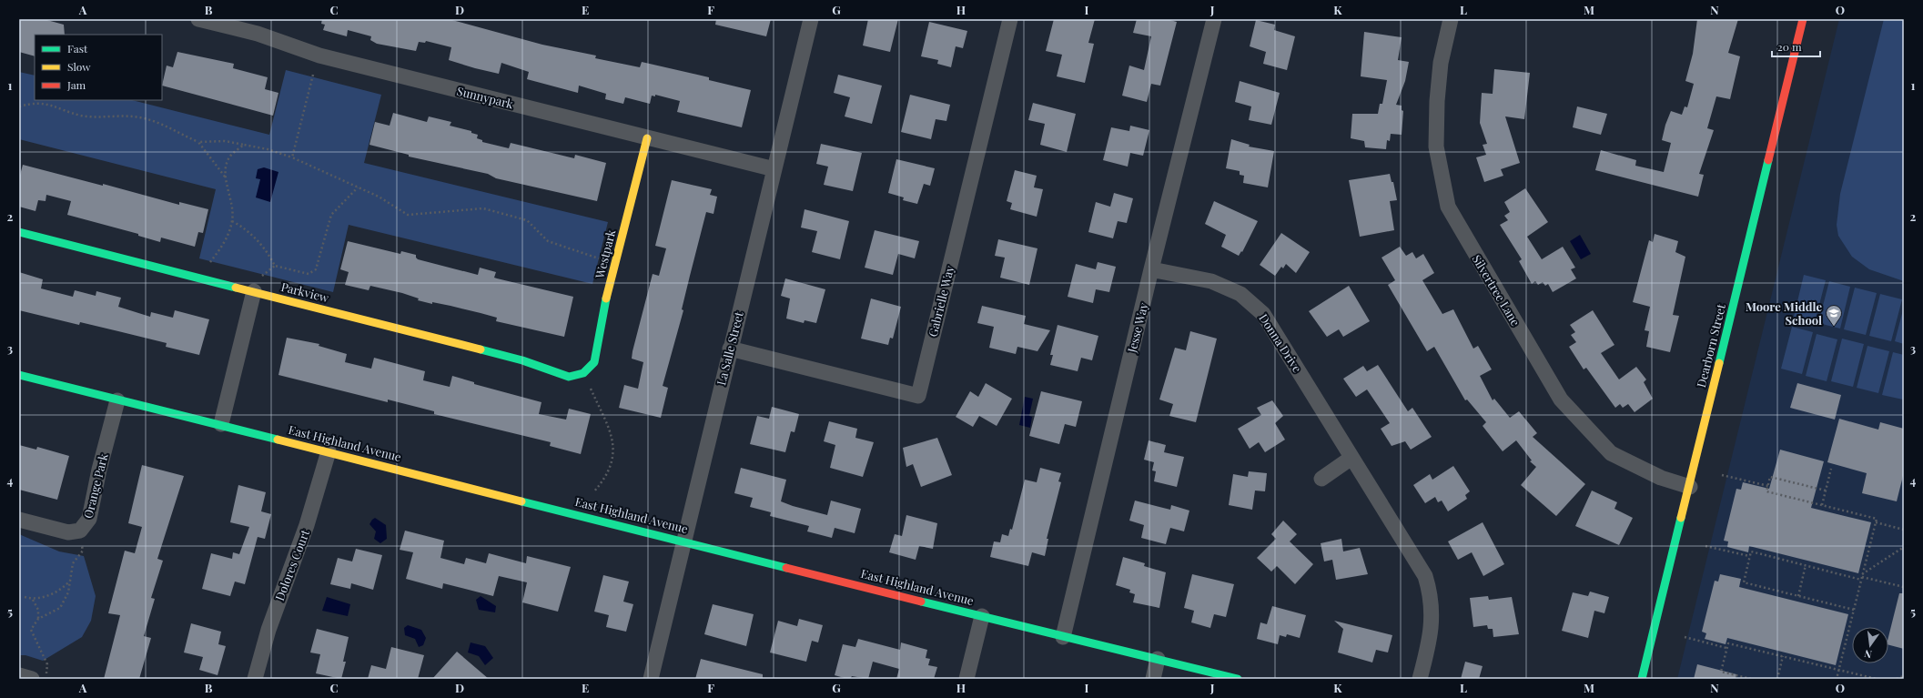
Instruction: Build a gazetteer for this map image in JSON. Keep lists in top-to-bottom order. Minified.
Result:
{"streets":{"street":["Sunnypark","Westpark","Silvertree Lane","Parkview","Gabrielle Way","Jesse Way","Donna Drive","Dearborn Street","La Salle Street","East Highland Avenue","Orange Park","Dolores Court"]},"crossings":[["Sunnypark","Westpark"],["Sunnypark","La Salle Street"],["Westpark","Parkview"],["Silvertree Lane","Dearborn Street"],["Gabrielle Way","La Salle Street"],["Jesse Way","Donna Drive"],["Jesse Way","East Highland Avenue"],["La Salle Street","East Highland Avenue"],["East Highland Avenue","Orange Park"],["East Highland Avenue","Dolores Court"]],"places":{"school or university":["Moore Middle School"]},"legend":["Fast","Slow","Jam"],"scale_bar":"20 m","north":"bottom","grid":{"columns":["A","B","C","D","E","F","G","H","I","J","K","L","M","N","O"],"rows":["1","2","3","4","5"]}}
